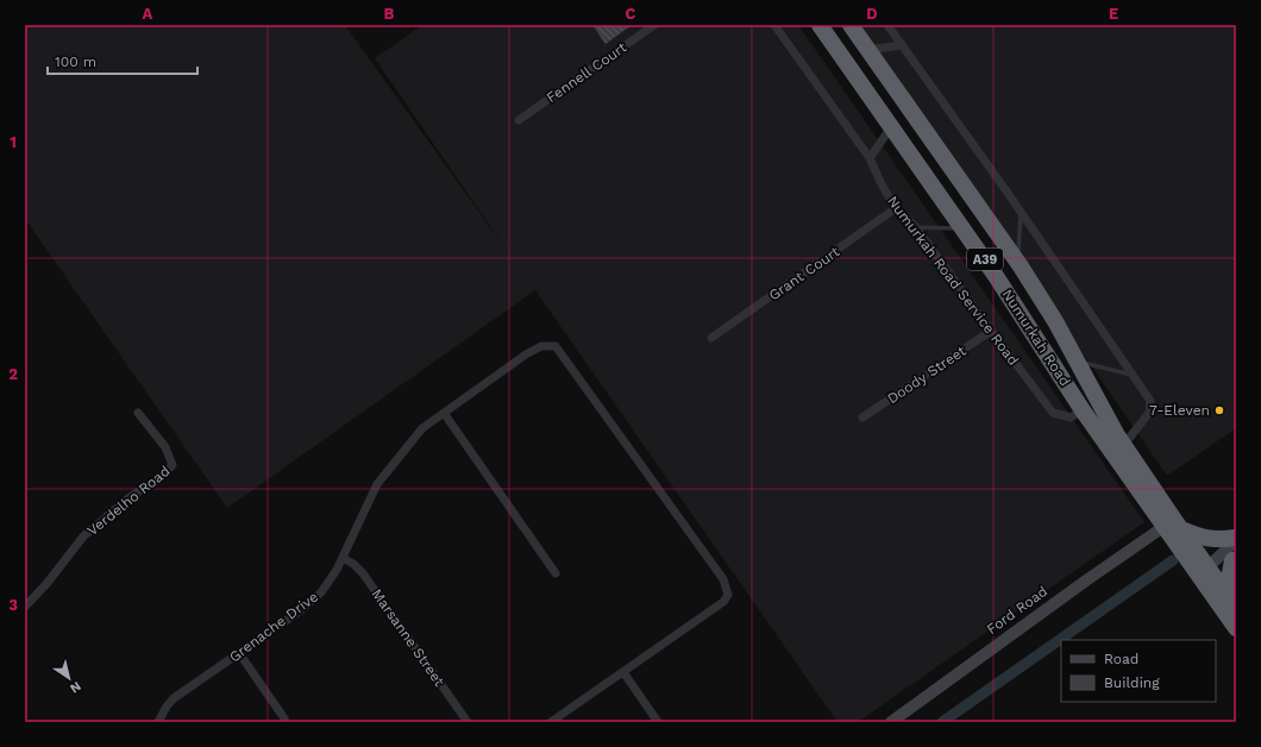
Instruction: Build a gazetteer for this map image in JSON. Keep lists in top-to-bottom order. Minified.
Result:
{"streets":{"highway":["A39","Numurkah Road"],"street":["Fennell Court","Grant Court","Numurkah Road Service Road","Doody Street","Verdelho Road","Ford Road","Grenache Drive","Marsanne Street"]},"crossings":[["Grant Court","Numurkah Road Service Road"],["Numurkah Road Service Road","Numurkah Road"],["Numurkah Road Service Road","Doody Street"],["Numurkah Road","Ford Road"],["Grenache Drive","Marsanne Street"]],"places":["7-Eleven"],"legend":["Road","Building"],"scale_bar":"100 m","north":"bottom right","grid":{"columns":["A","B","C","D","E"],"rows":["1","2","3"]}}
